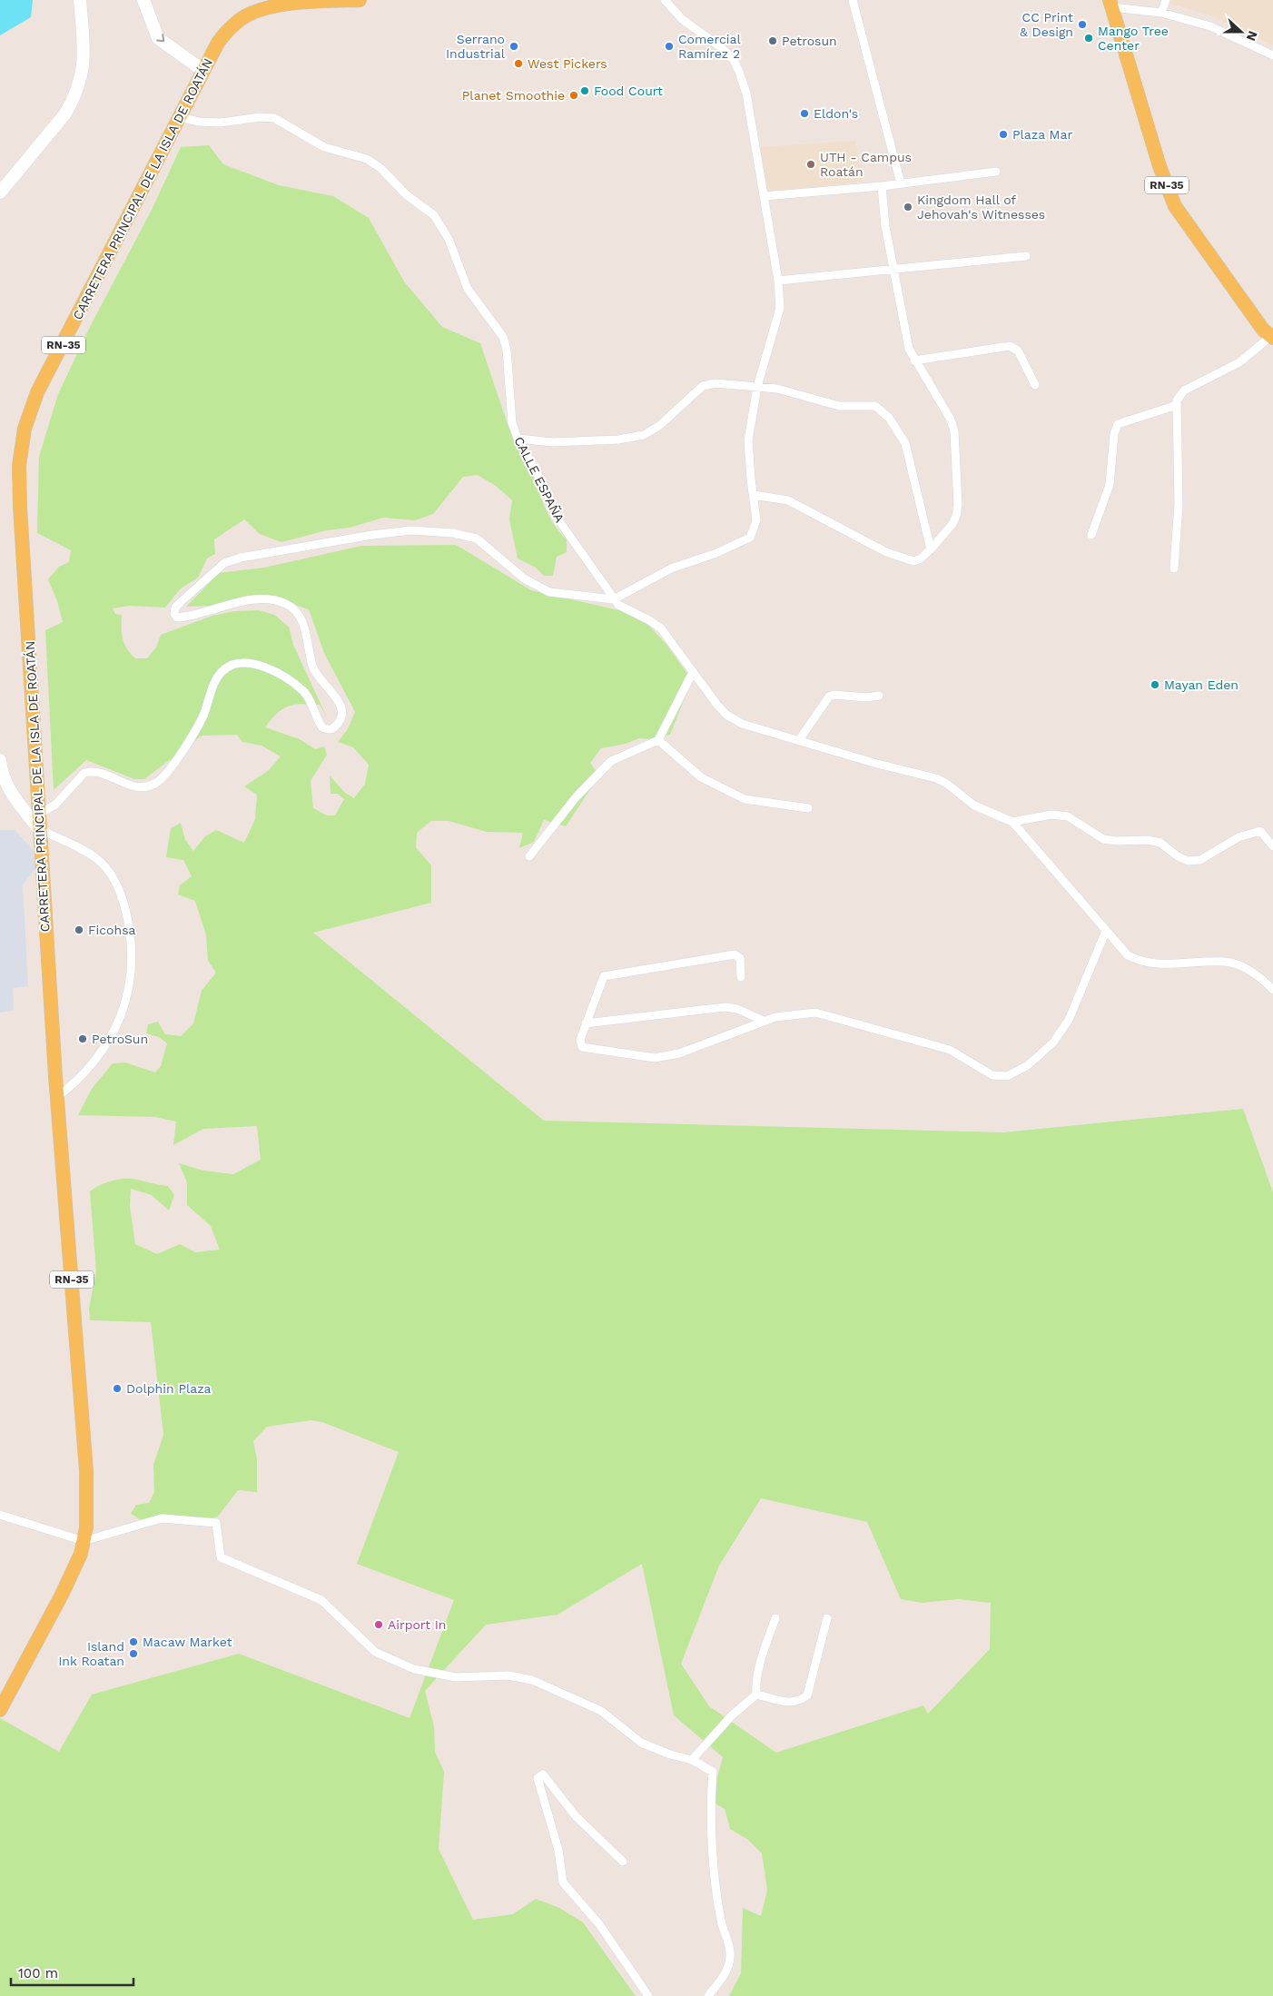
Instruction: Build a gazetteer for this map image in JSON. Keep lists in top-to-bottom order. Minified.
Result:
{"streets":{"main road":["RN-35","CARRETERA PRINCIPAL DE LA ISLA DE ROATÁN"],"street":["CALLE ESPAÑA"]},"crossings":[["CARRETERA PRINCIPAL DE LA ISLA DE ROATÁN","CALLE ESPAÑA"]],"places":["CC Print & Design","Mango Tree Center","Petrosun","Serrano Industrial","Comercial Ramírez 2","West Pickers","Food Court","Planet Smoothie","Eldon's","Plaza Mar","UTH - Campus Roatán","Kingdom Hall of Jehovah's Witnesses","Mayan Eden","Ficohsa","PetroSun","Dolphin Plaza","Airport In","Macaw Market","Island Ink Roatan"],"scale_bar":"100 m","north":"right"}
